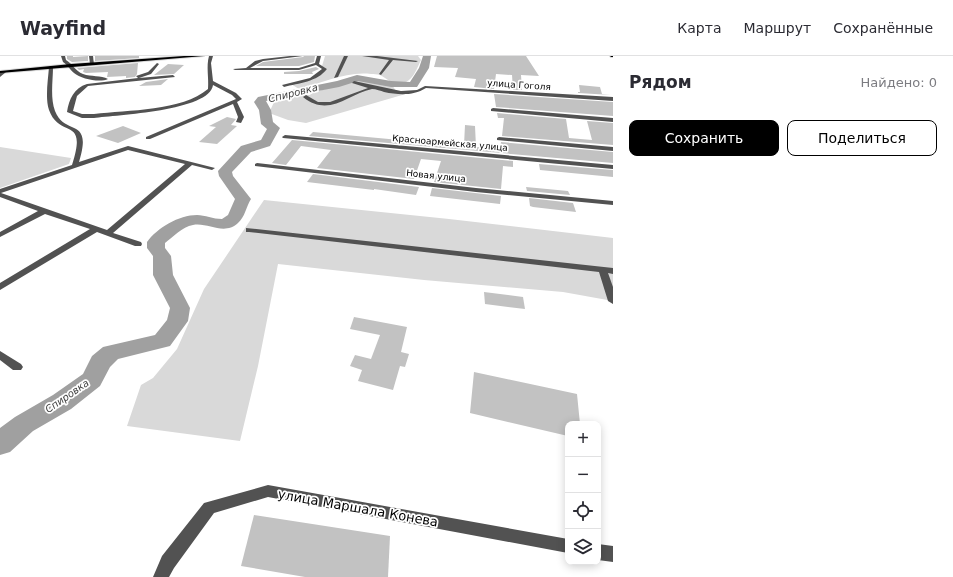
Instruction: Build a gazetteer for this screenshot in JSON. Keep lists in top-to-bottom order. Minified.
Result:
{"streets":{"street":["улица Гоголя","Красноармейская улица","Новая улица","улица Маршала Конева"]},"water":["Спировка"],"page":{"header":"Wayfind","nav":["Карта","Маршрут","Сохранённые"],"heading":["Рядом","Найдено: 0"],"buttons":["Сохранить","Поделиться"],"map_buttons":["+","−"]}}
